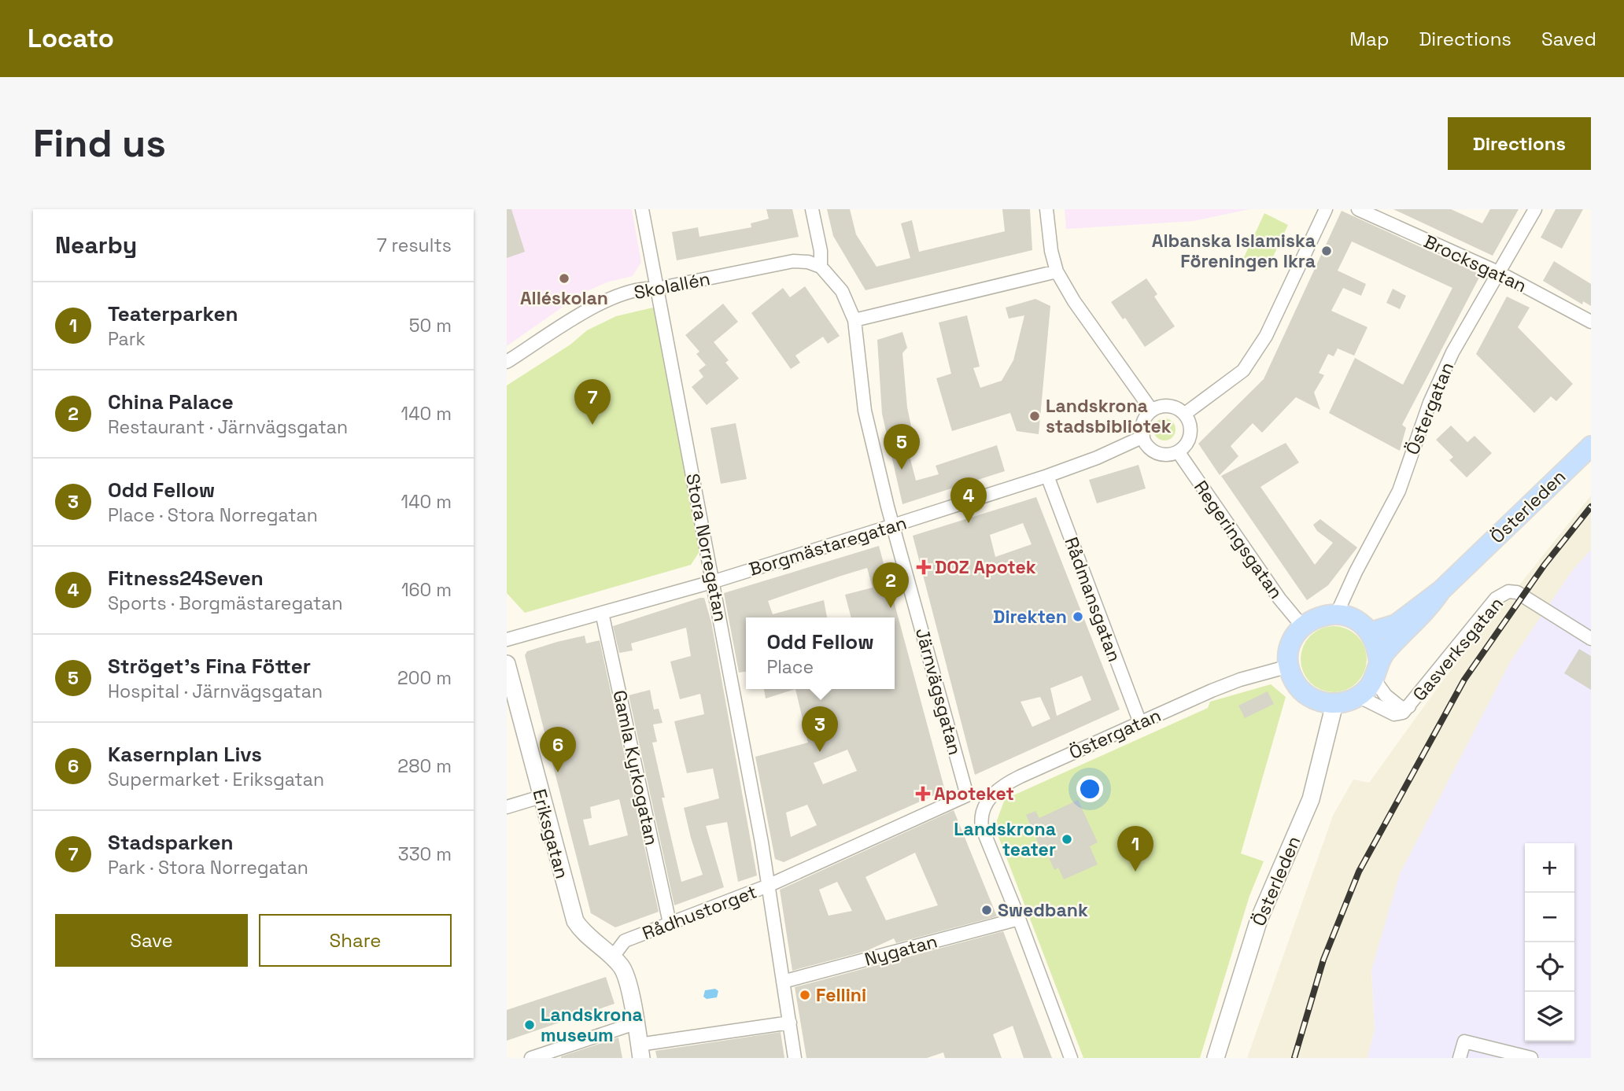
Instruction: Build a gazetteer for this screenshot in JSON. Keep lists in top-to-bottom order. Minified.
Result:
{"streets":{"main road":["Österleden"],"street":["Brocksgatan","Skolallén","Östergatan","Regeringsgatan","Borgmästaregatan","Stora Norregatan","Rådmansgatan","Gasverksgatan","Järnvägsgatan","Gamla Kyrkogatan","Eriksgatan","Rådhustorget","Nygatan"]},"crossings":[["Brocksgatan","Östergatan"],["Skolallén","Stora Norregatan"],["Skolallén","Järnvägsgatan"],["Östergatan","Österleden"],["Östergatan","Regeringsgatan"],["Östergatan","Rådmansgatan"],["Östergatan","Gasverksgatan"],["Östergatan","Nygatan"],["Österleden","Regeringsgatan"],["Österleden","Gasverksgatan"],["Regeringsgatan","Borgmästaregatan"],["Regeringsgatan","Gasverksgatan"],["Borgmästaregatan","Stora Norregatan"],["Borgmästaregatan","Rådmansgatan"],["Borgmästaregatan","Järnvägsgatan"],["Borgmästaregatan","Gamla Kyrkogatan"],["Stora Norregatan","Järnvägsgatan"],["Stora Norregatan","Rådhustorget"],["Järnvägsgatan","Rådhustorget"],["Gamla Kyrkogatan","Rådhustorget"],["Eriksgatan","Rådhustorget"],["Rådhustorget","Nygatan"]],"places":{"other":["Albanska Islamiska Föreningen Ikra","Alléskolan","Landskrona stadsbibliotek","Direkten","Landskrona teater","Swedbank","Fellini","Landskrona museum"],"health":["DOZ Apotek","Apoteket"]},"page":{"header":"Locato","nav":["Map","Directions","Saved"],"buttons":["Directions",["Save","Share"]],"title":"Find us","heading":["Nearby","7 results"],"list":[{"mark":"1","name":"Teaterparken","note":"Park","value":"50 m"},{"mark":"2","name":"China Palace","note":"Restaurant · Järnvägsgatan","value":"140 m"},{"mark":"3","name":"Odd Fellow","note":"Place · Stora Norregatan","value":"140 m"},{"mark":"4","name":"Fitness24Seven","note":"Sports · Borgmästaregatan","value":"160 m"},{"mark":"5","name":"Ströget's Fina Fötter","note":"Hospital · Järnvägsgatan","value":"200 m"},{"mark":"6","name":"Kasernplan Livs","note":"Supermarket · Eriksgatan","value":"280 m"},{"mark":"7","name":"Stadsparken","note":"Park · Stora Norregatan","value":"330 m"}],"pins":["7","5","4","2","3","6","1"],"popup":["Odd Fellow","Place"],"map_buttons":["+","−"]}}
